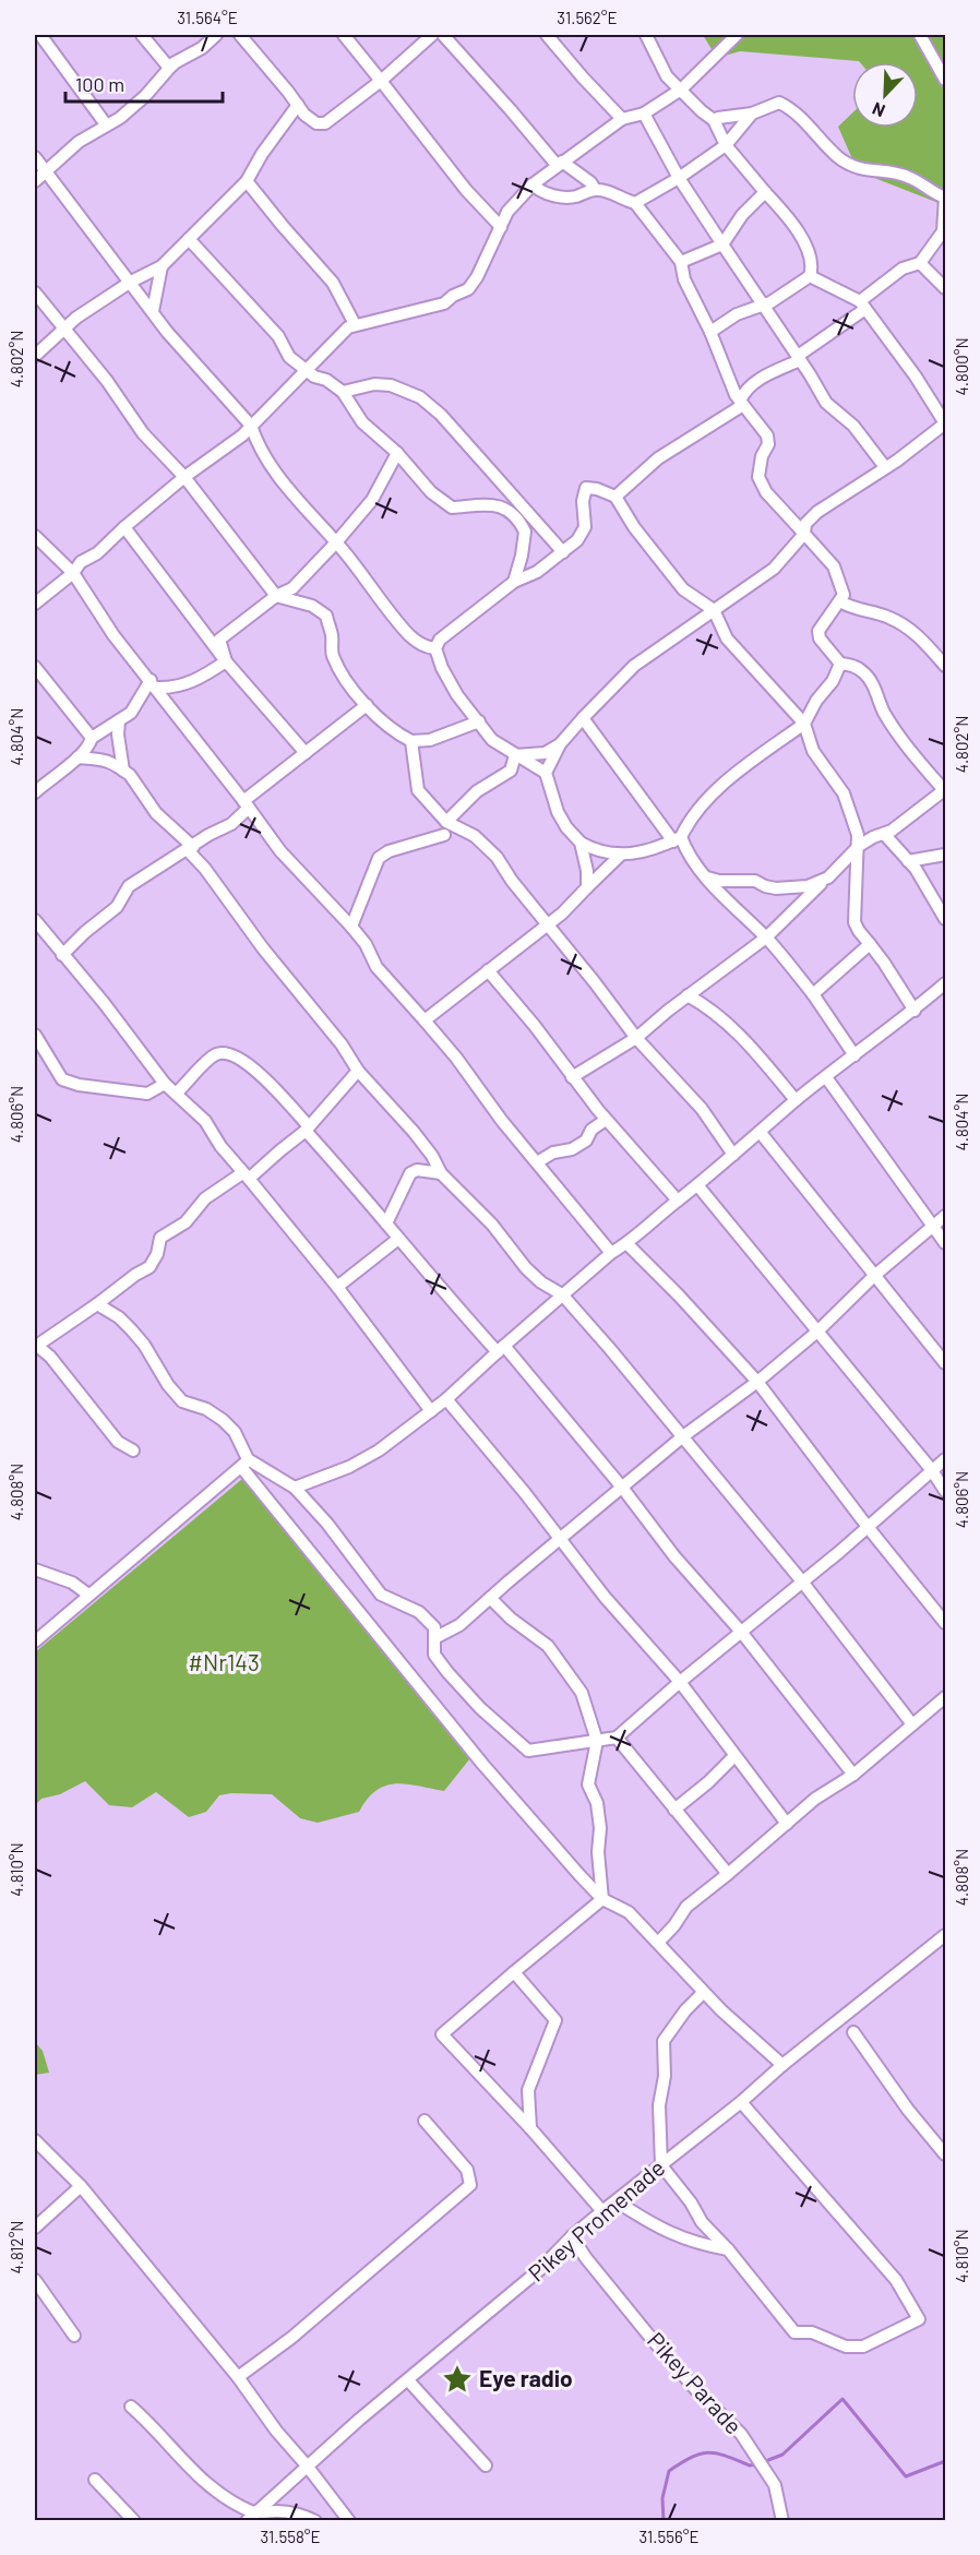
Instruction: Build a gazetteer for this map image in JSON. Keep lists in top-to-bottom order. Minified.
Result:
{"streets":{"street":["Pikey Promenade","Pikey Parade"]},"crossings":[["Pikey Promenade","Pikey Parade"]],"parks":["#Nr143"],"places":{"place":["Eye radio"]},"scale_bar":"100 m","north":"bottom left","coordinates":["31.564°E","31.562°E","4.802°N","4.800°N","4.804°N","4.806°N","4.808°N","4.810°N","4.812°N","31.558°E","31.556°E"]}
